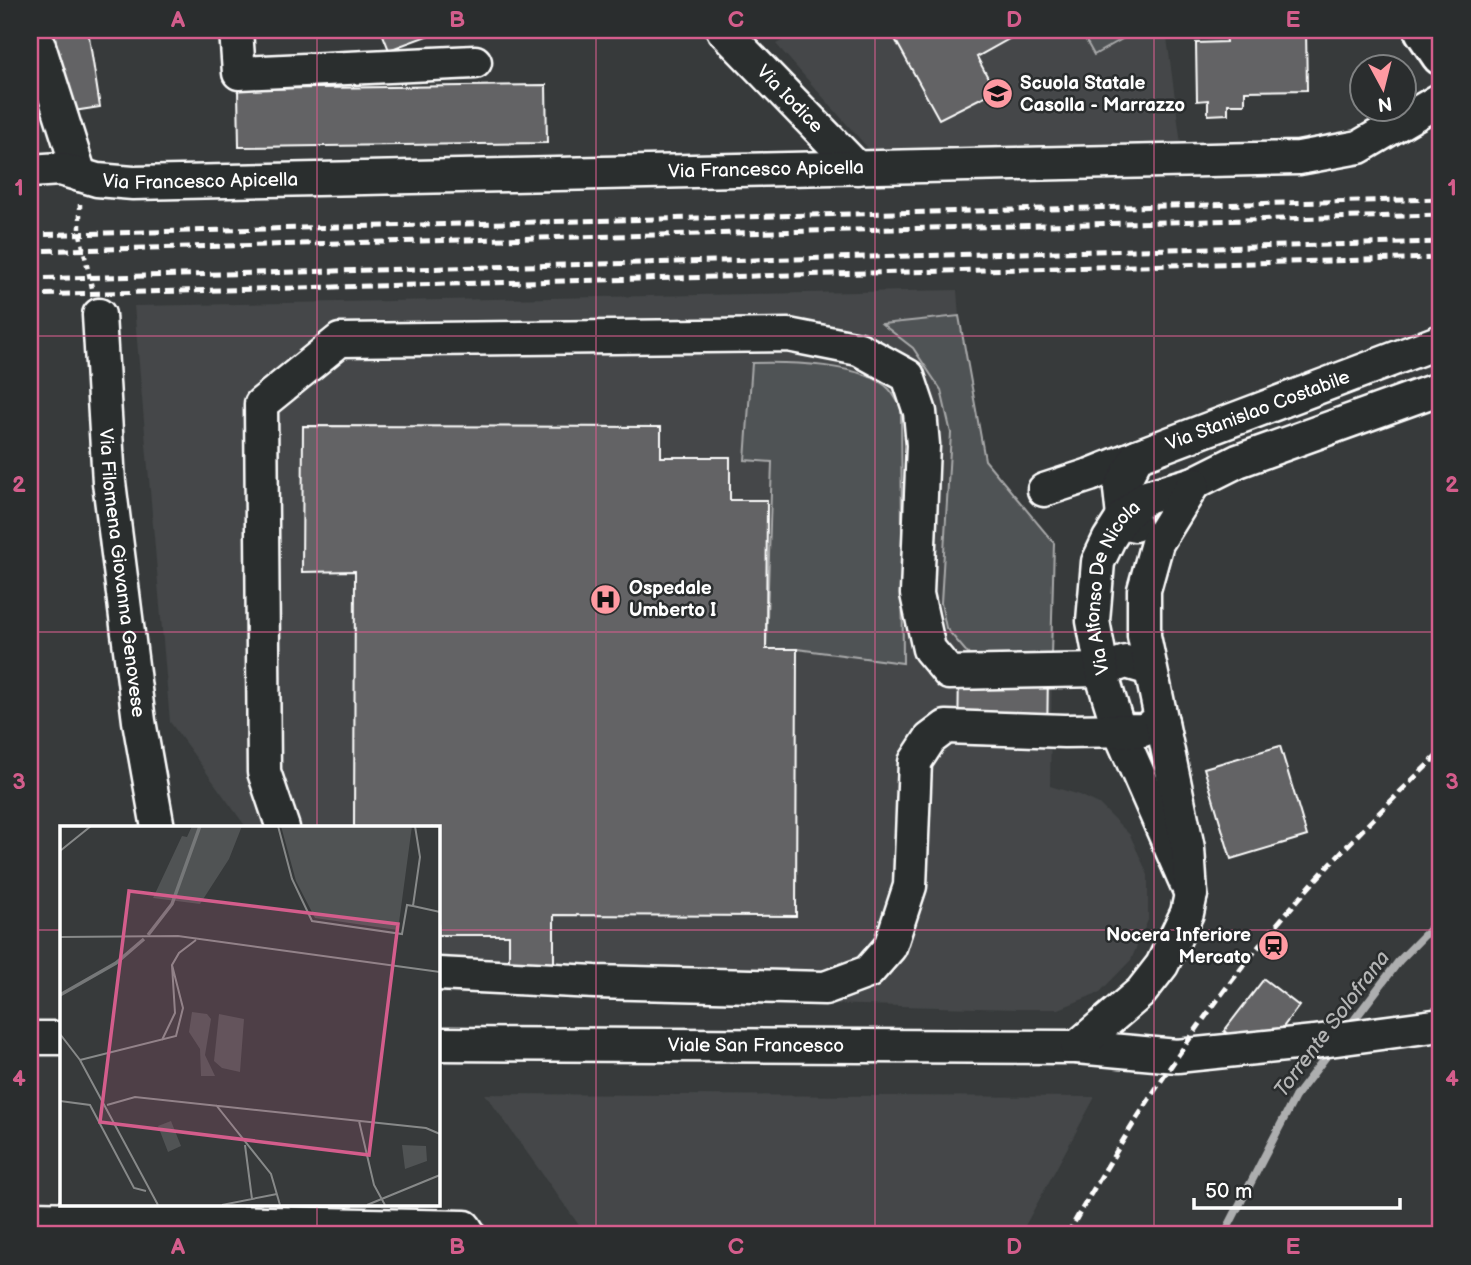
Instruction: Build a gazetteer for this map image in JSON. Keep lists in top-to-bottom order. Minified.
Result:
{"streets":{"street":["Via Iodice","Via Francesco Apicella","Via Stanislao Costabile","Via Filomena Giovanna Genovese","Via Alfonso De Nicola","Viale San Francesco"]},"crossings":[["Via Iodice","Via Francesco Apicella"],["Via Alfonso De Nicola","Viale San Francesco"]],"water":["Torrente Solofrana"],"places":{"school or university":["Scuola Statale Casolla - Marrazzo"],"hospital":["Ospedale Umberto I"],"station":["Nocera Inferiore Mercato"]},"scale_bar":"50 m","north":"bottom","grid":{"columns":["A","B","C","D","E"],"rows":["1","2","3","4"]}}
